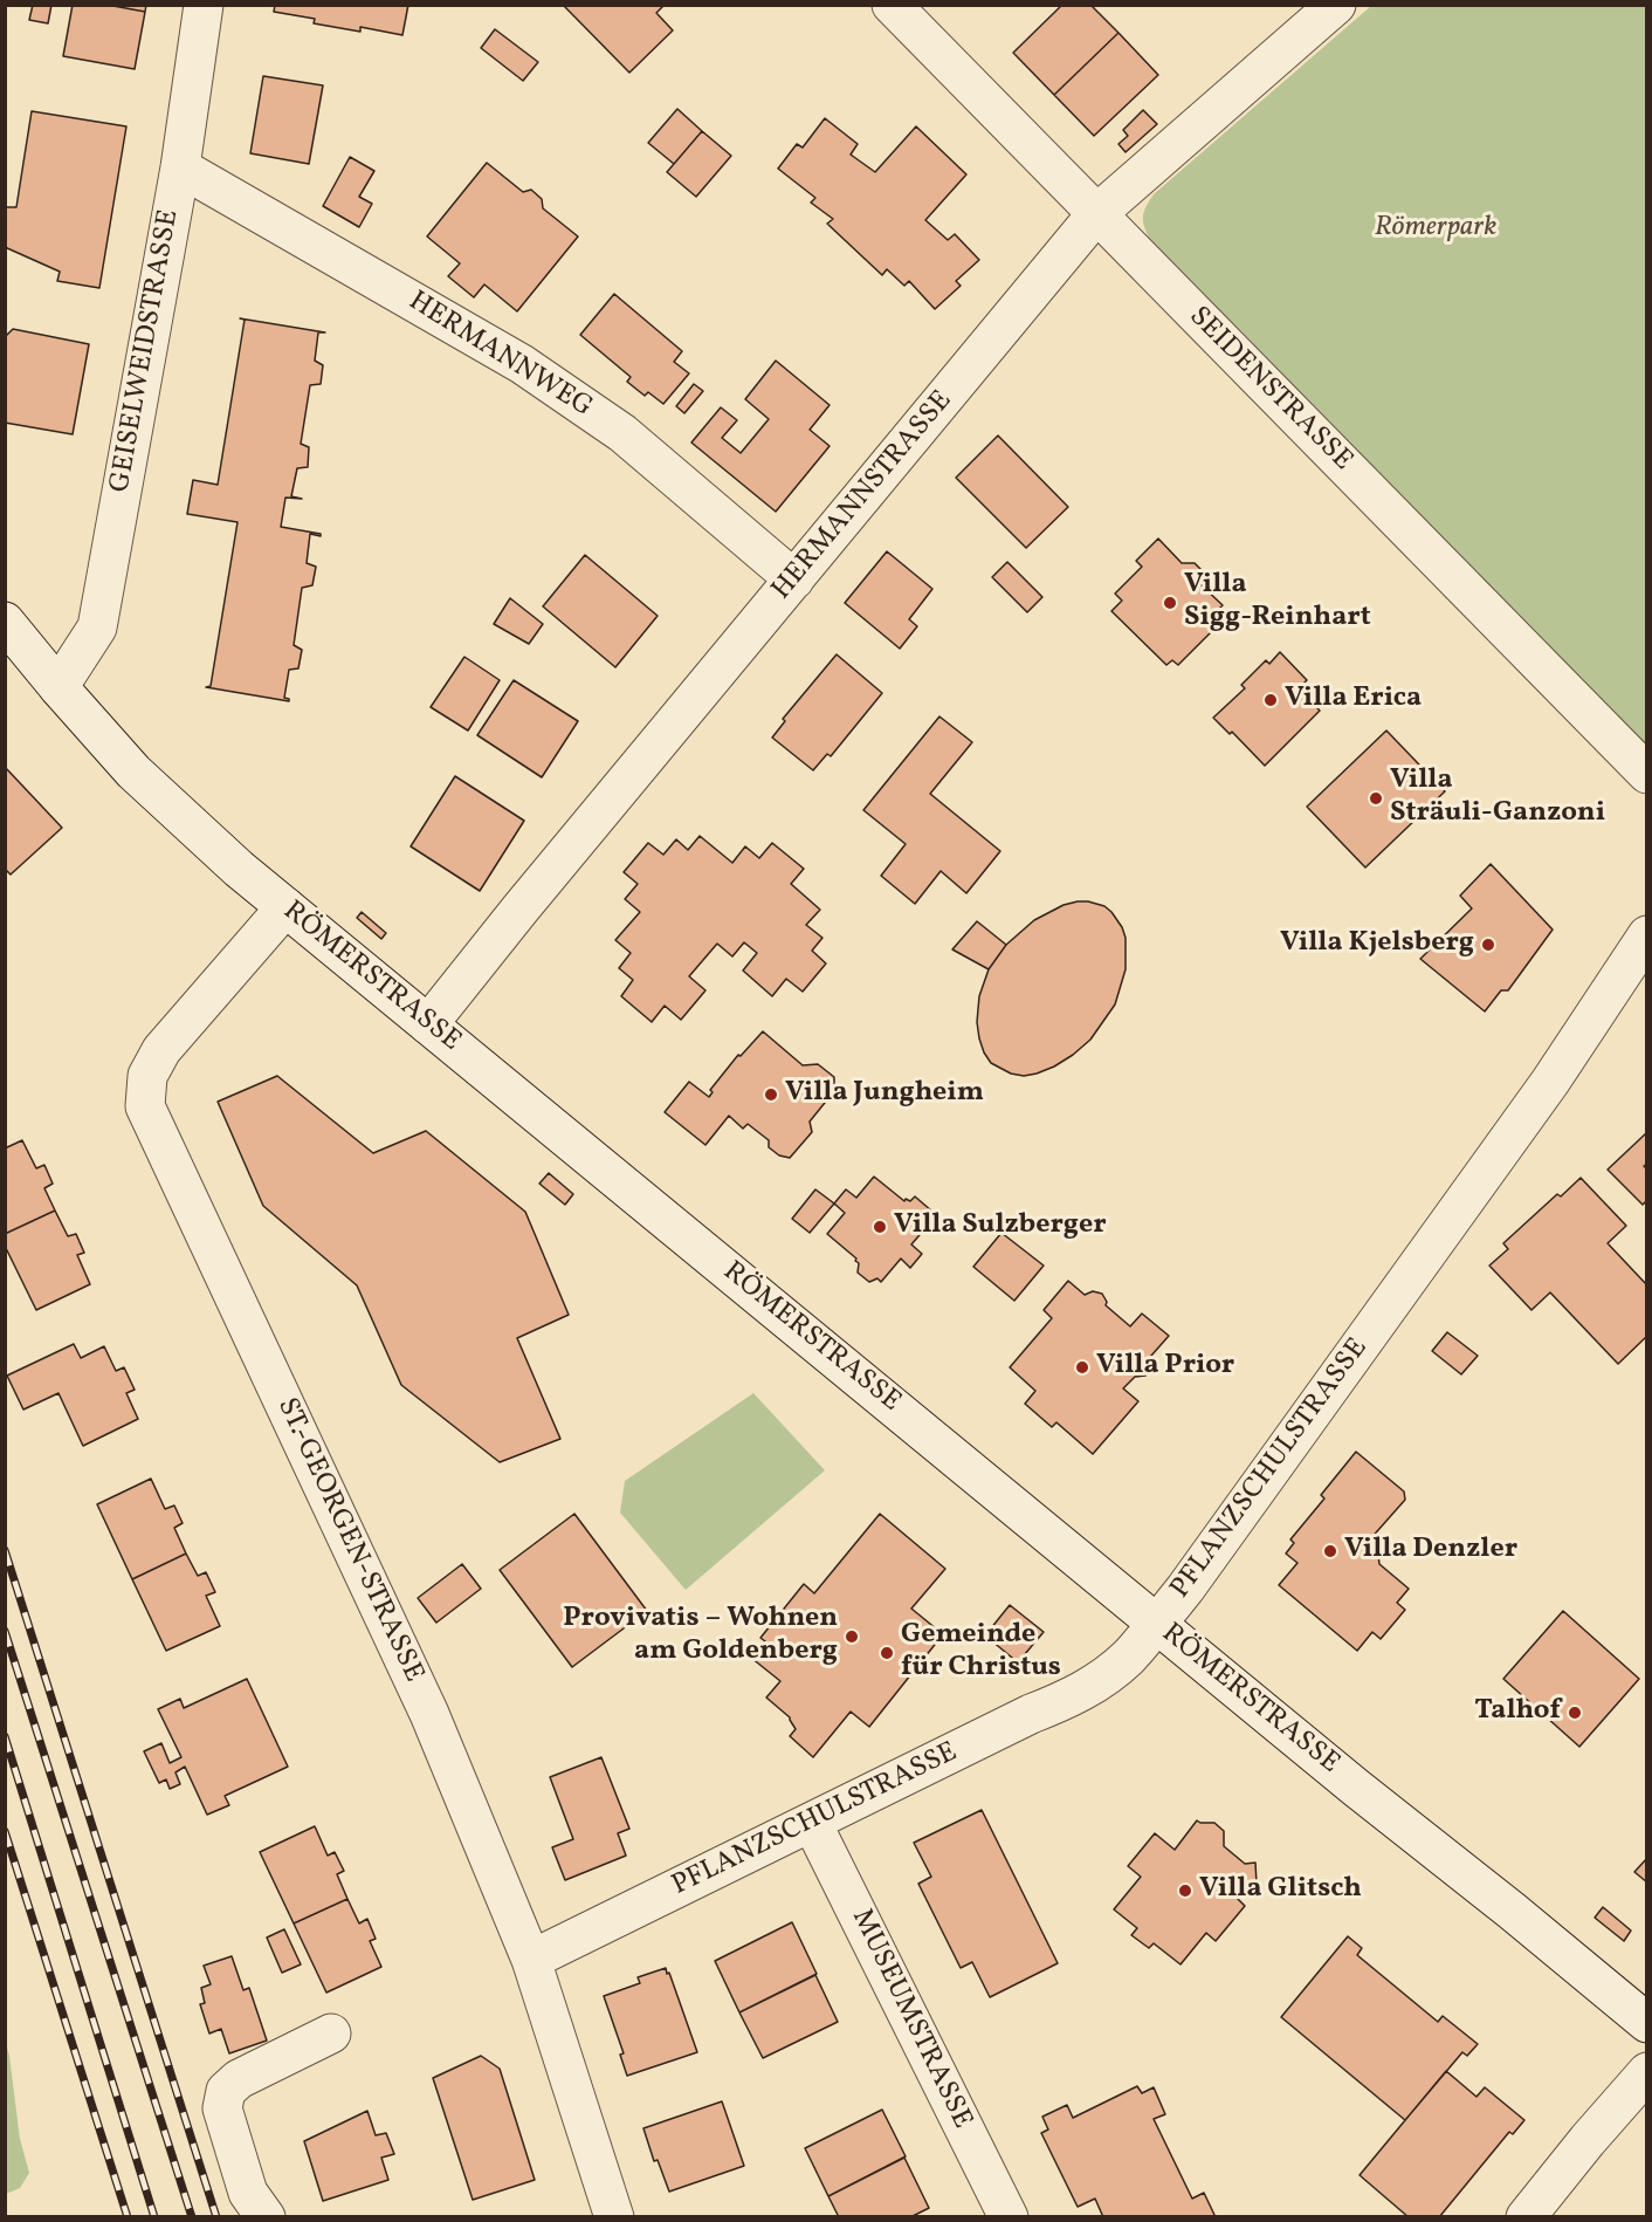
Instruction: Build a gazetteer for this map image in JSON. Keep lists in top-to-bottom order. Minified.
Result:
{"streets":{"street":["GEISELWEIDSTRASSE","HERMANNWEG","SEIDENSTRASSE","HERMANNSTRASSE","RÖMERSTRASSE","PFLANZSCHULSTRASSE","ST.-GEORGEN-STRASSE","MUSEUMSTRASSE"]},"crossings":[["GEISELWEIDSTRASSE","HERMANNWEG"],["GEISELWEIDSTRASSE","RÖMERSTRASSE"],["HERMANNWEG","HERMANNSTRASSE"],["SEIDENSTRASSE","HERMANNSTRASSE"],["HERMANNSTRASSE","RÖMERSTRASSE"],["RÖMERSTRASSE","PFLANZSCHULSTRASSE"],["RÖMERSTRASSE","ST.-GEORGEN-STRASSE"],["PFLANZSCHULSTRASSE","ST.-GEORGEN-STRASSE"],["PFLANZSCHULSTRASSE","MUSEUMSTRASSE"]],"parks":["Römerpark"],"places":["Villa Sigg-Reinhart","Villa Erica","Villa Sträuli-Ganzoni","Villa Kjelsberg","Villa Jungheim","Villa Sulzberger","Villa Prior","Villa Denzler","Provivatis – Wohnen am Goldenberg","Gemeinde für Christus","Talhof","Villa Glitsch"]}
